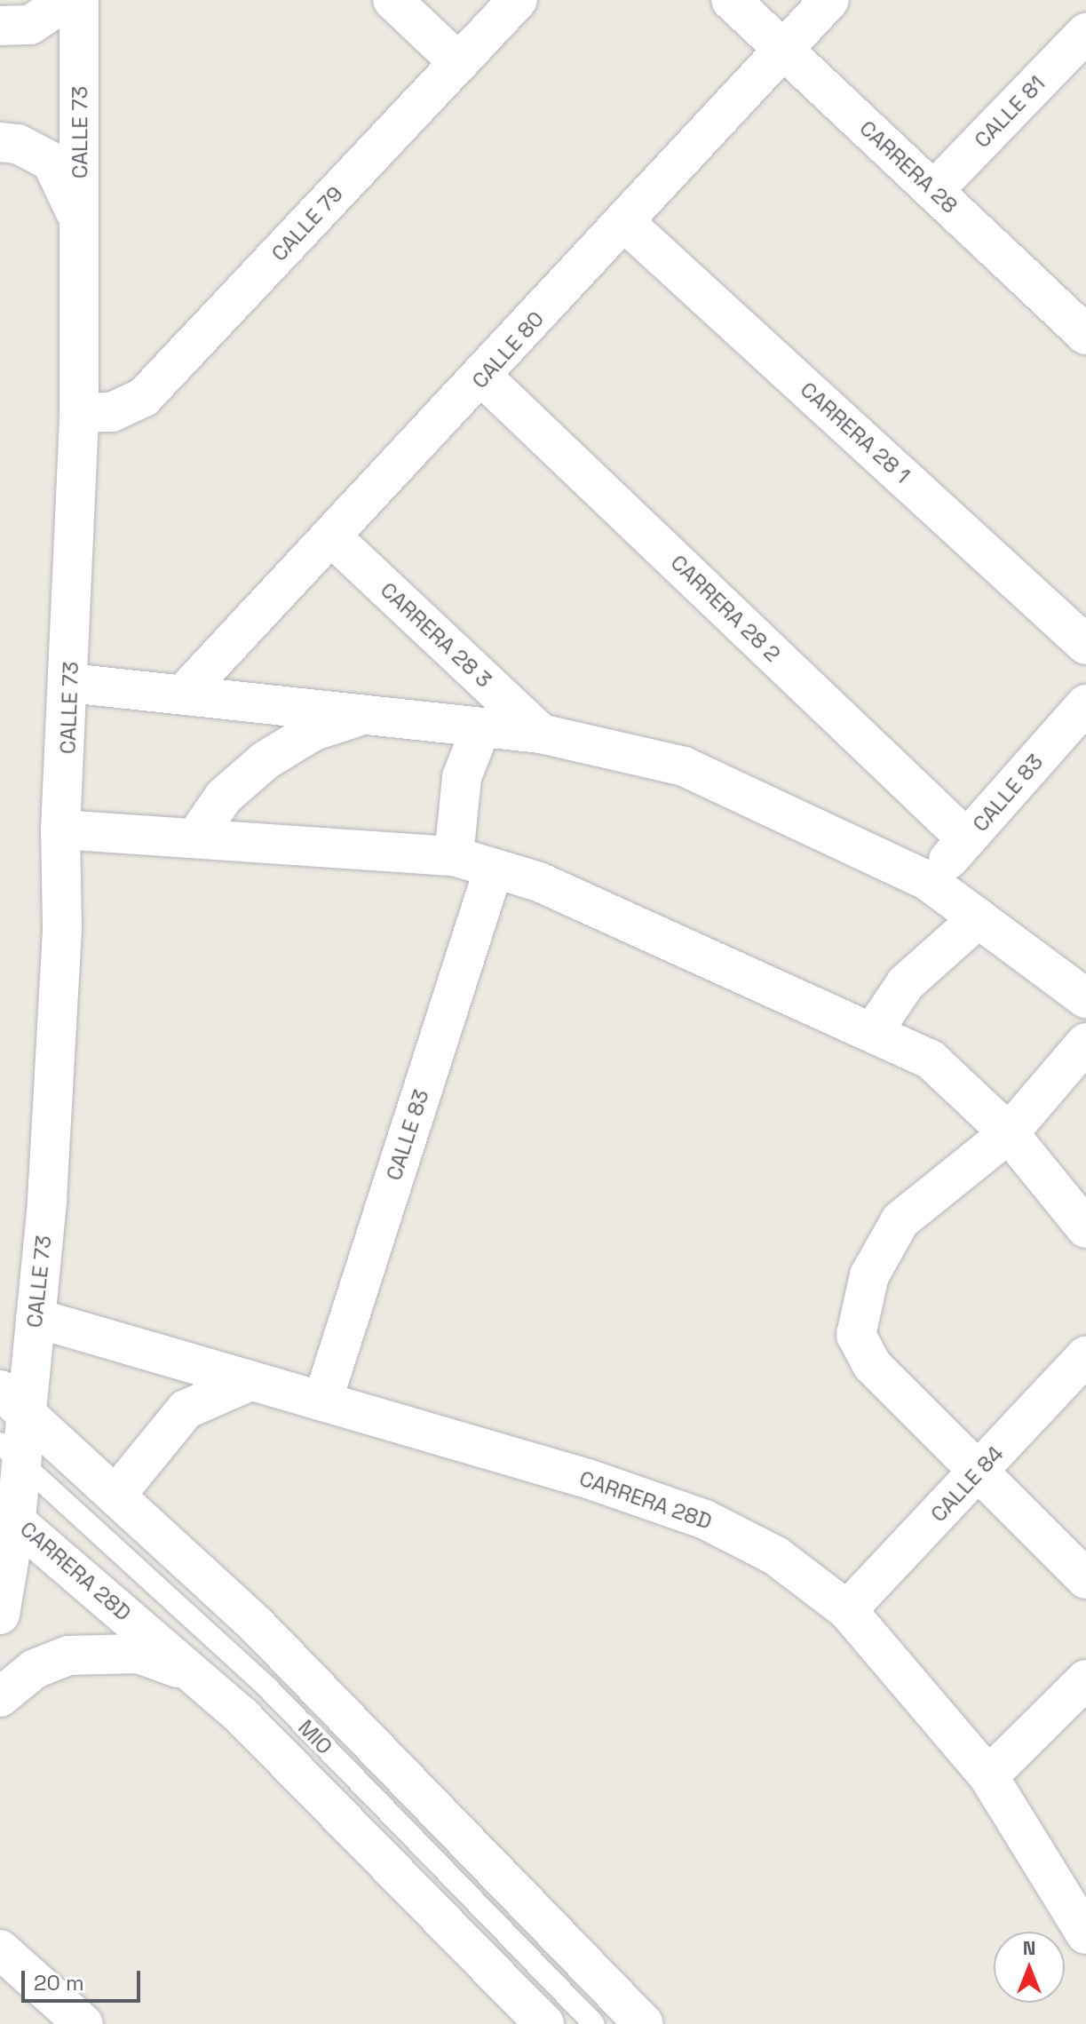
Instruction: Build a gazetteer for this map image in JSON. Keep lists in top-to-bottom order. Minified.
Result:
{"streets":{"street":["CALLE 81","CALLE 73","CARRERA 28","CALLE 79","CALLE 80","CARRERA 28 1","CARRERA 28 2","CARRERA 28 3","CALLE 83","CALLE 84","CARRERA 28D"],"lane":["MIO"]},"crossings":[["CALLE 81","CARRERA 28"],["CALLE 73","CALLE 79"],["CALLE 73","CARRERA 28D"],["CARRERA 28","CALLE 80"],["CALLE 80","CARRERA 28 1"],["CALLE 80","CARRERA 28 2"],["CALLE 80","CARRERA 28 3"],["CARRERA 28 2","CALLE 83"],["CALLE 83","CARRERA 28D"],["CALLE 84","CARRERA 28D"]],"scale_bar":"20 m","north":"top"}
